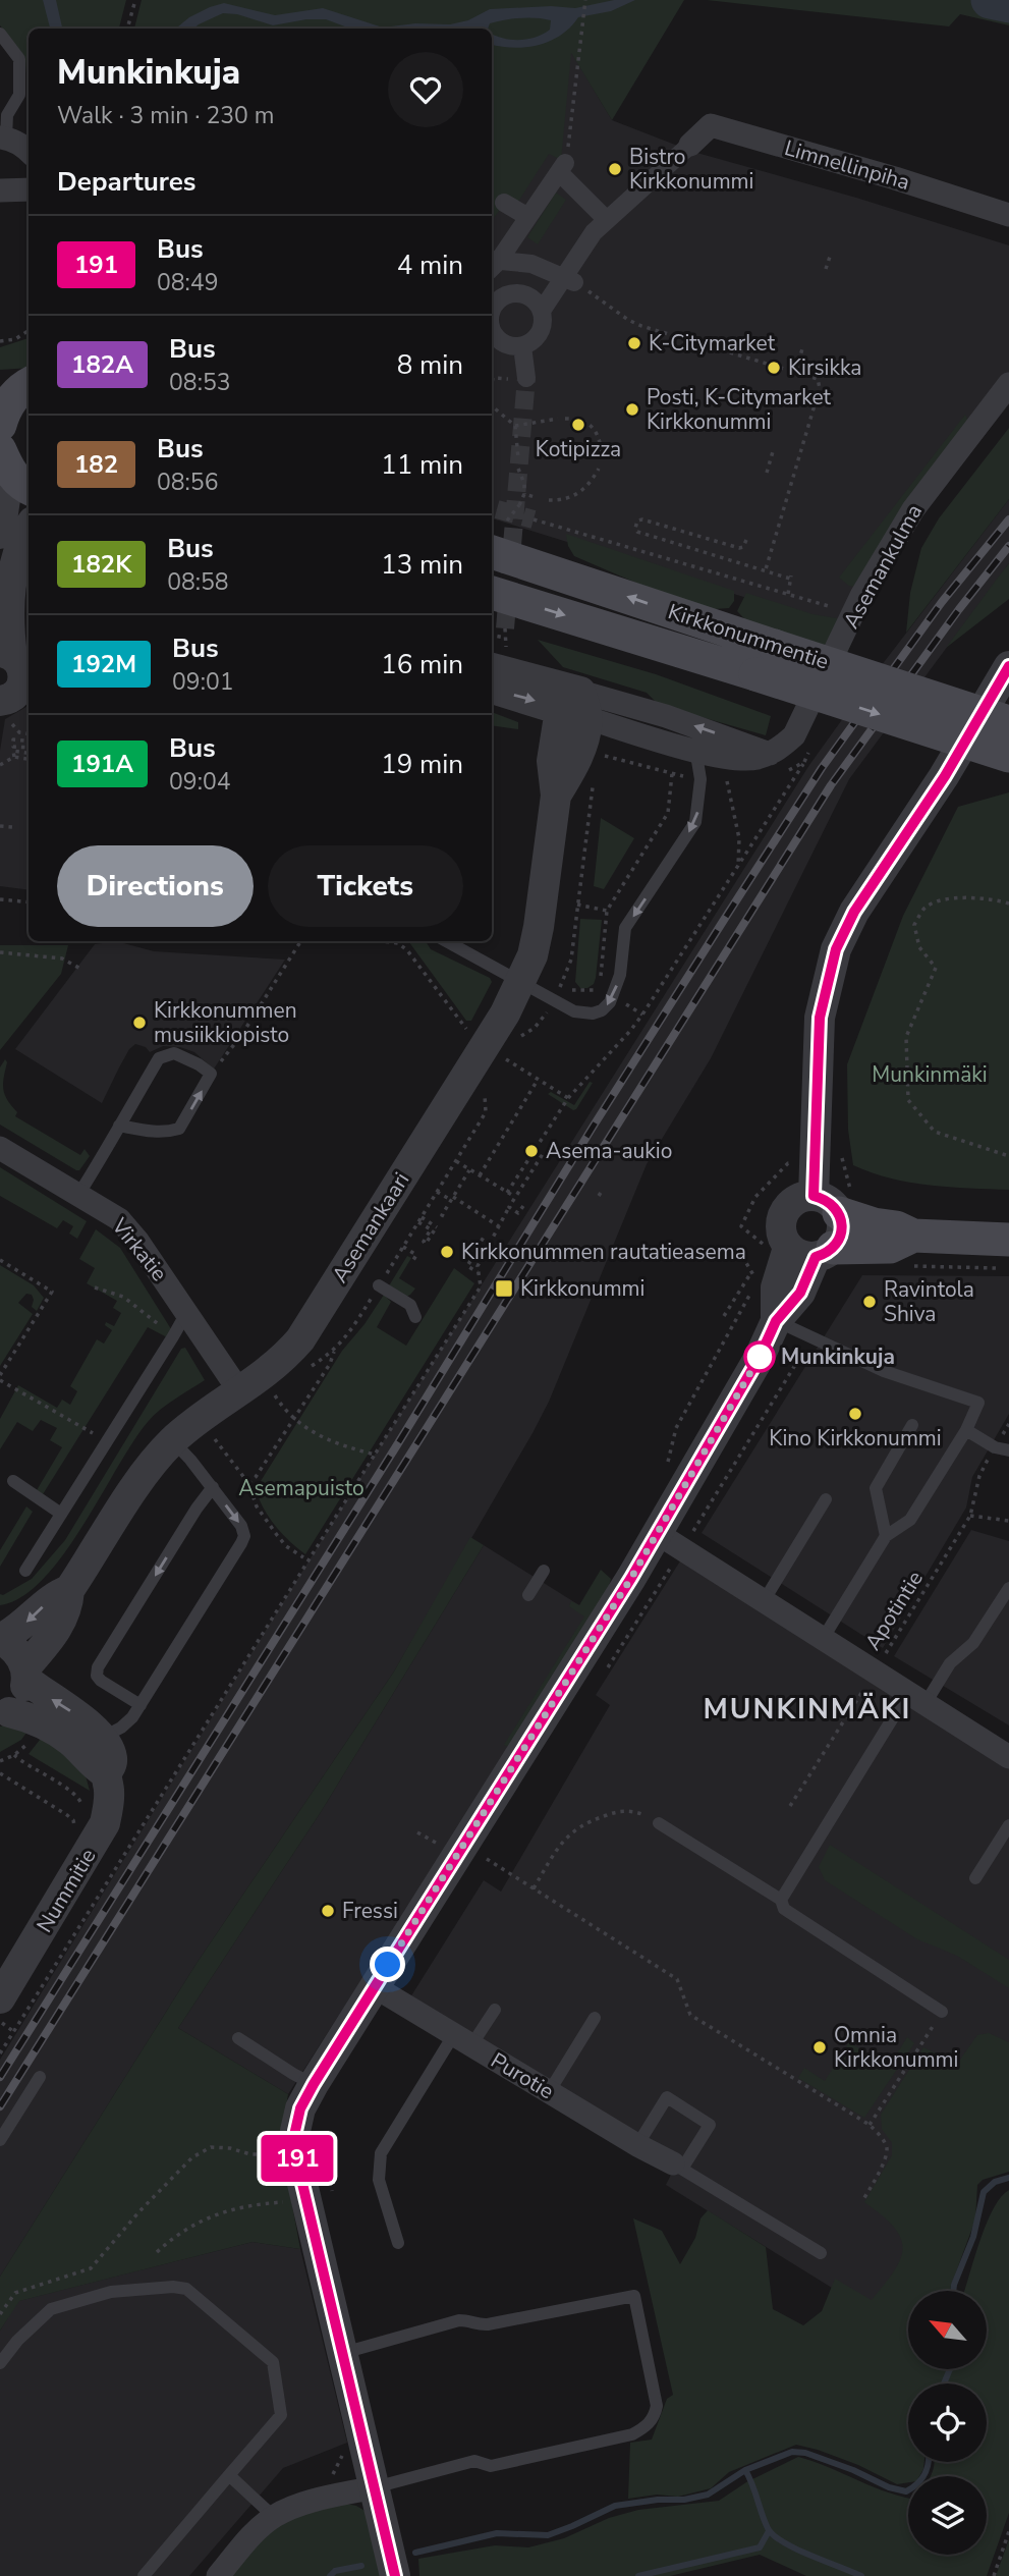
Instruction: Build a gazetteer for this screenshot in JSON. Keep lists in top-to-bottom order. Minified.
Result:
{"streets":{"main road":["Kirkkonummentie"],"street":["Limnellinpiha","Asemankulma","Asemankaari","Virkatie","Nummitie","Purotie"],"path":["Apotintie"]},"crossings":[["Asemankaari","Virkatie"]],"districts":["MUNKINMÄKI"],"parks":["Munkinmäki","Asemapuisto"],"places":{"other":["Bistro Kirkkonummi","K-Citymarket","Kirsikka","Posti, K-Citymarket Kirkkonummi","Kotipizza","Kirkkonummen musiikkiopisto","Asema-aukio","Kirkkonummen rautatieasema","Ravintola Shiva","Munkinkuja","Kino Kirkkonummi","Fressi","Omnia Kirkkonummi"],"transit":["Kirkkonummi"]},"lines":["bus line 191"],"north":"top left","page":{"on_map":"191","heading":[["Munkinkuja","Walk · 3 min · 230 m"],"Departures"],"list":[{"mark":"191","name":"Bus","note":"08:49","value":"4 min"},{"mark":"182A","name":"Bus","note":"08:53","value":"8 min"},{"mark":"182","name":"Bus","note":"08:56","value":"11 min"},{"mark":"182K","name":"Bus","note":"08:58","value":"13 min"},{"mark":"192M","name":"Bus","note":"09:01","value":"16 min"},{"mark":"191A","name":"Bus","note":"09:04","value":"19 min"}],"buttons":["Directions","Tickets"]}}
